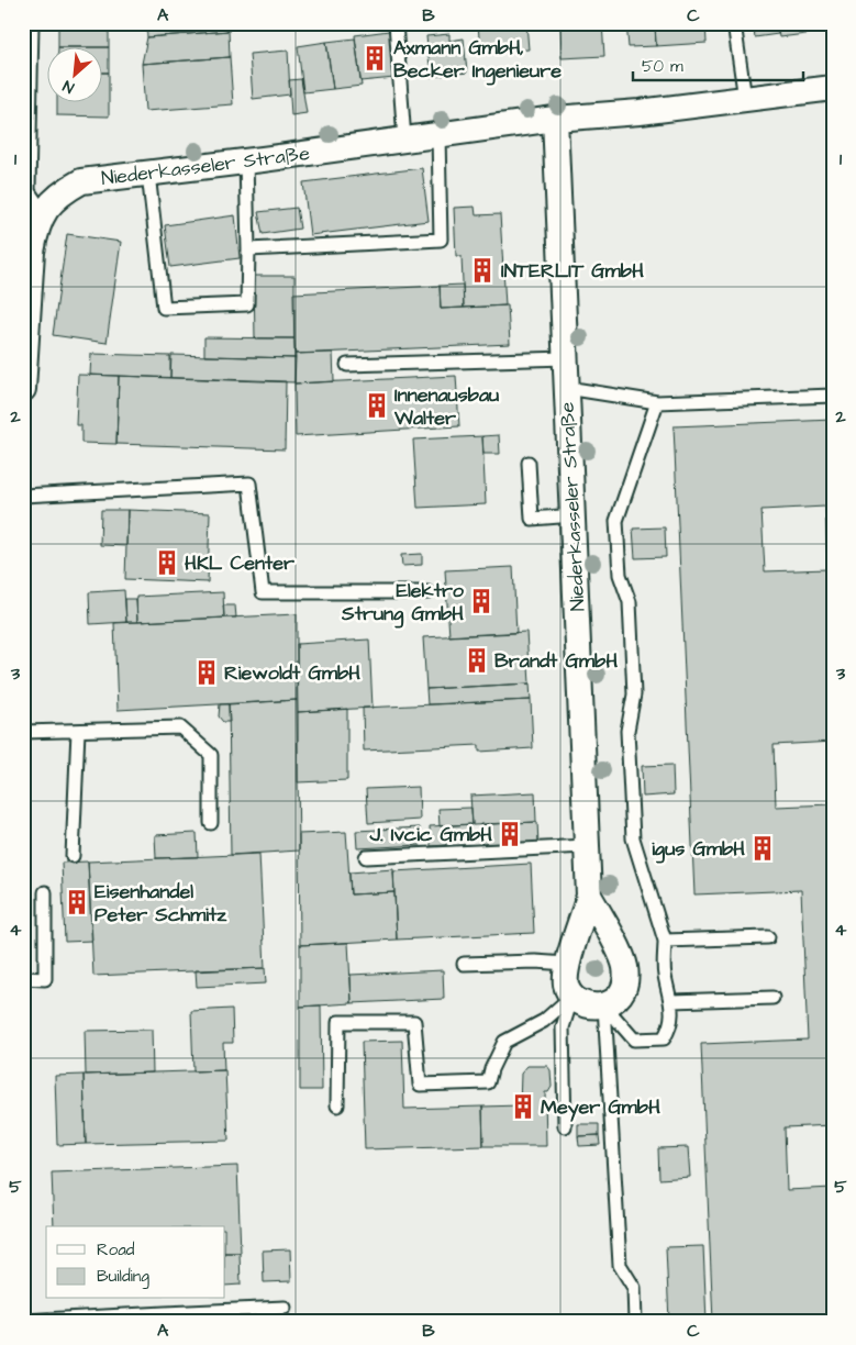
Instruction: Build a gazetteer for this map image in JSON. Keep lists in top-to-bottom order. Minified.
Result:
{"streets":{"street":["Niederkasseler Straße"]},"places":{"building":["Axmann GmbH, Becker Ingenieure","INTERLIT GmbH","Innenausbau Walter","HKL Center","Elektro Strung GmbH","Brandt GmbH","Riewoldt GmbH","J. Ivcic GmbH","igus GmbH","Eisenhandel Peter Schmitz","Meyer GmbH"]},"legend":["Road","Building"],"scale_bar":"50 m","north":"bottom left","grid":{"columns":["A","B","C"],"rows":["1","2","3","4","5"]}}
